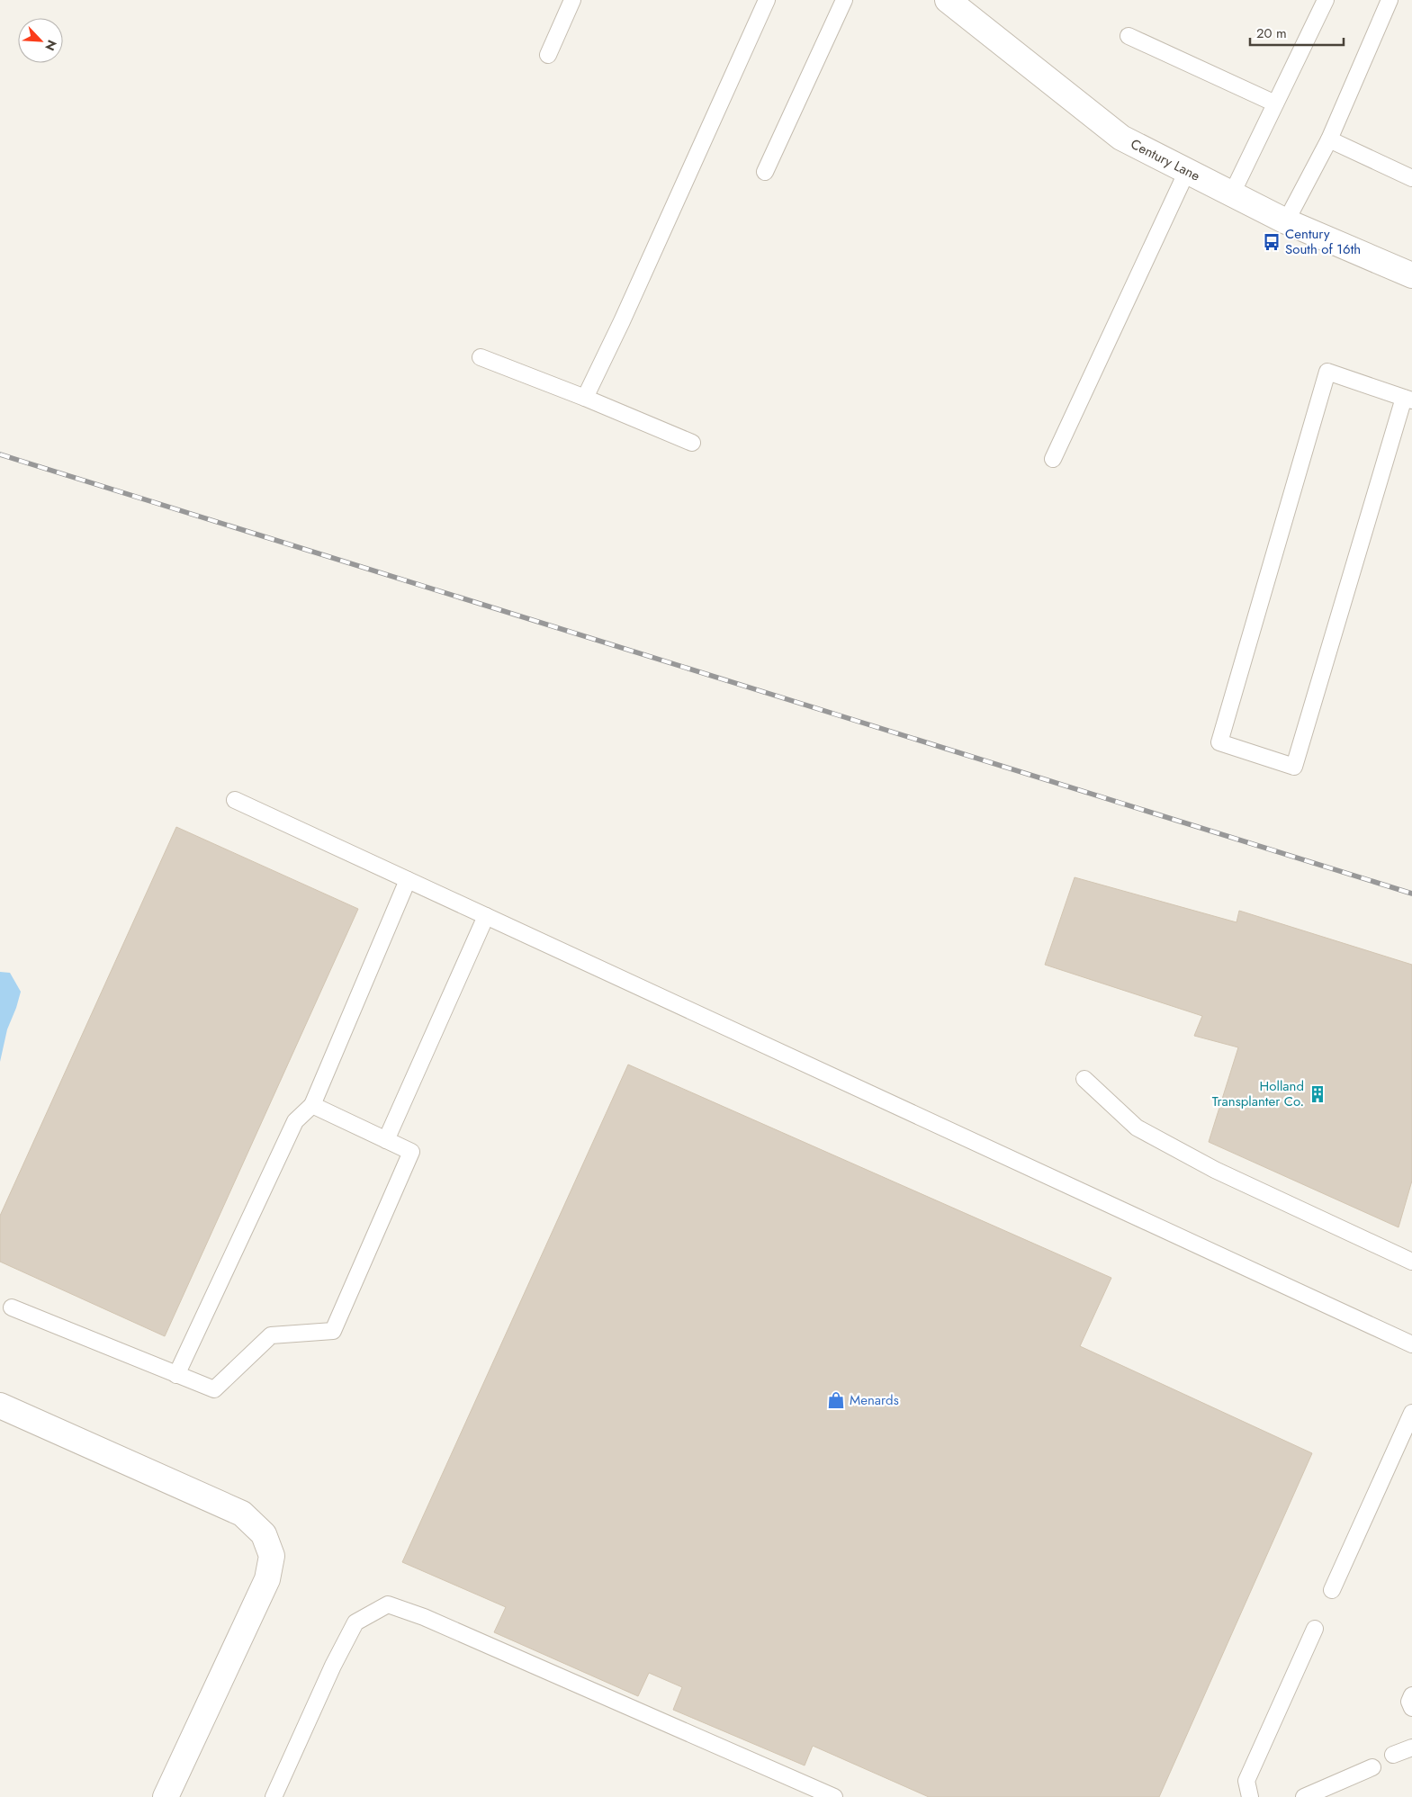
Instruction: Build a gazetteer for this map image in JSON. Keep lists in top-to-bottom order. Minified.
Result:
{"streets":{"street":["Century Lane"]},"places":{"bus stop":["Century South of 16th"],"building":["Holland Transplanter Co."],"shop":["Menards"]},"scale_bar":"20 m","north":"bottom right"}
